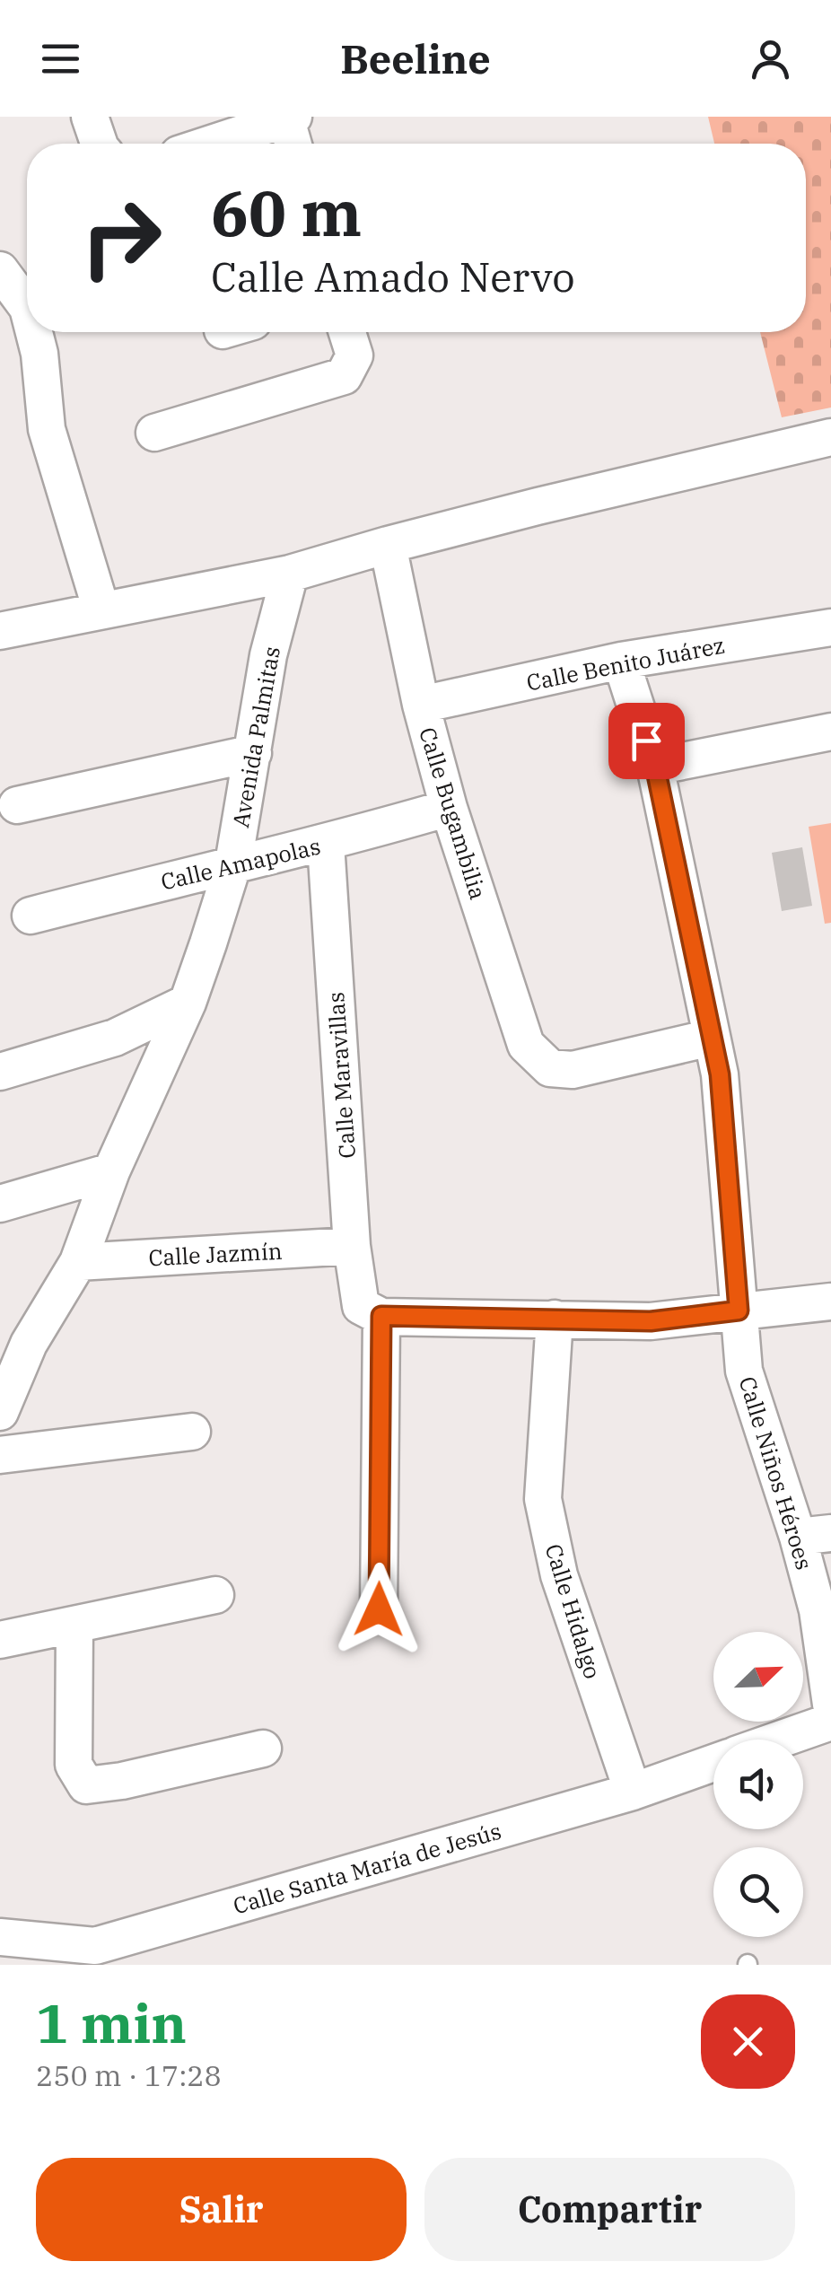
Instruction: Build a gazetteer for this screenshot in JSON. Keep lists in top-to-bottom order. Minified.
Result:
{"streets":{"street":["Calle Benito Juárez","Avenida Palmitas","Calle Bugambilia","Calle Amapolas","Calle Maravillas","Calle Jazmín","Calle Niños Héroes","Calle Hidalgo","Calle Santa María de Jesús"]},"crossings":[["Calle Benito Juárez","Calle Bugambilia"],["Calle Benito Juárez","Calle Niños Héroes"],["Avenida Palmitas","Calle Amapolas"],["Avenida Palmitas","Calle Jazmín"],["Calle Bugambilia","Calle Amapolas"],["Calle Bugambilia","Calle Niños Héroes"],["Calle Amapolas","Calle Maravillas"],["Calle Maravillas","Calle Jazmín"],["Calle Hidalgo","Calle Santa María de Jesús"]],"north":"top right","page":{"header":"Beeline","turn":["60 m","Calle Amado Nervo"],"heading":["1 min","250 m · 17:28"],"buttons":["Salir","Compartir"]}}
